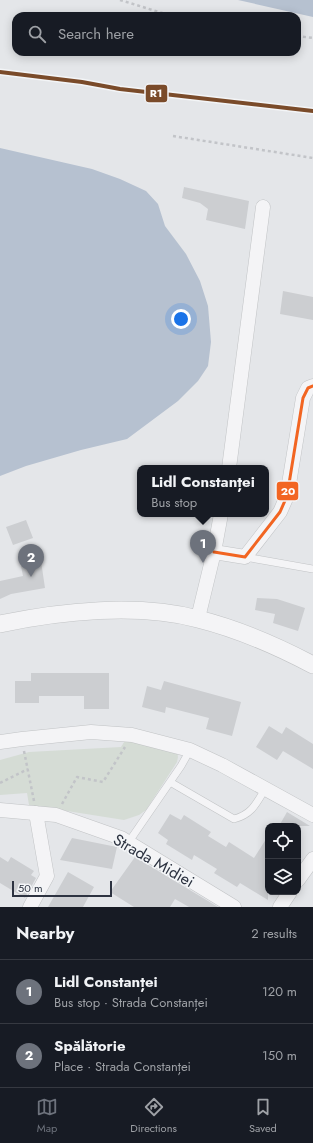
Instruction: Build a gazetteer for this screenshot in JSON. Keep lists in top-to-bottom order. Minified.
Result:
{"streets":{"street":["Strada Midiei"]},"lines":["transit line R1","transit line 20"],"scale_bar":"50 m","page":{"search":"Search here","popup":["Lidl Constanței","Bus stop"],"pins":["1","2"],"scale":"50 m","heading":["Nearby","2 results"],"list":[{"mark":"1","name":"Lidl Constanței","note":"Bus stop · Strada Constanței","value":"120 m"},{"mark":"2","name":"Spălătorie","note":"Place · Strada Constanței","value":"150 m"}],"nav":["Map","Directions","Saved"]}}
